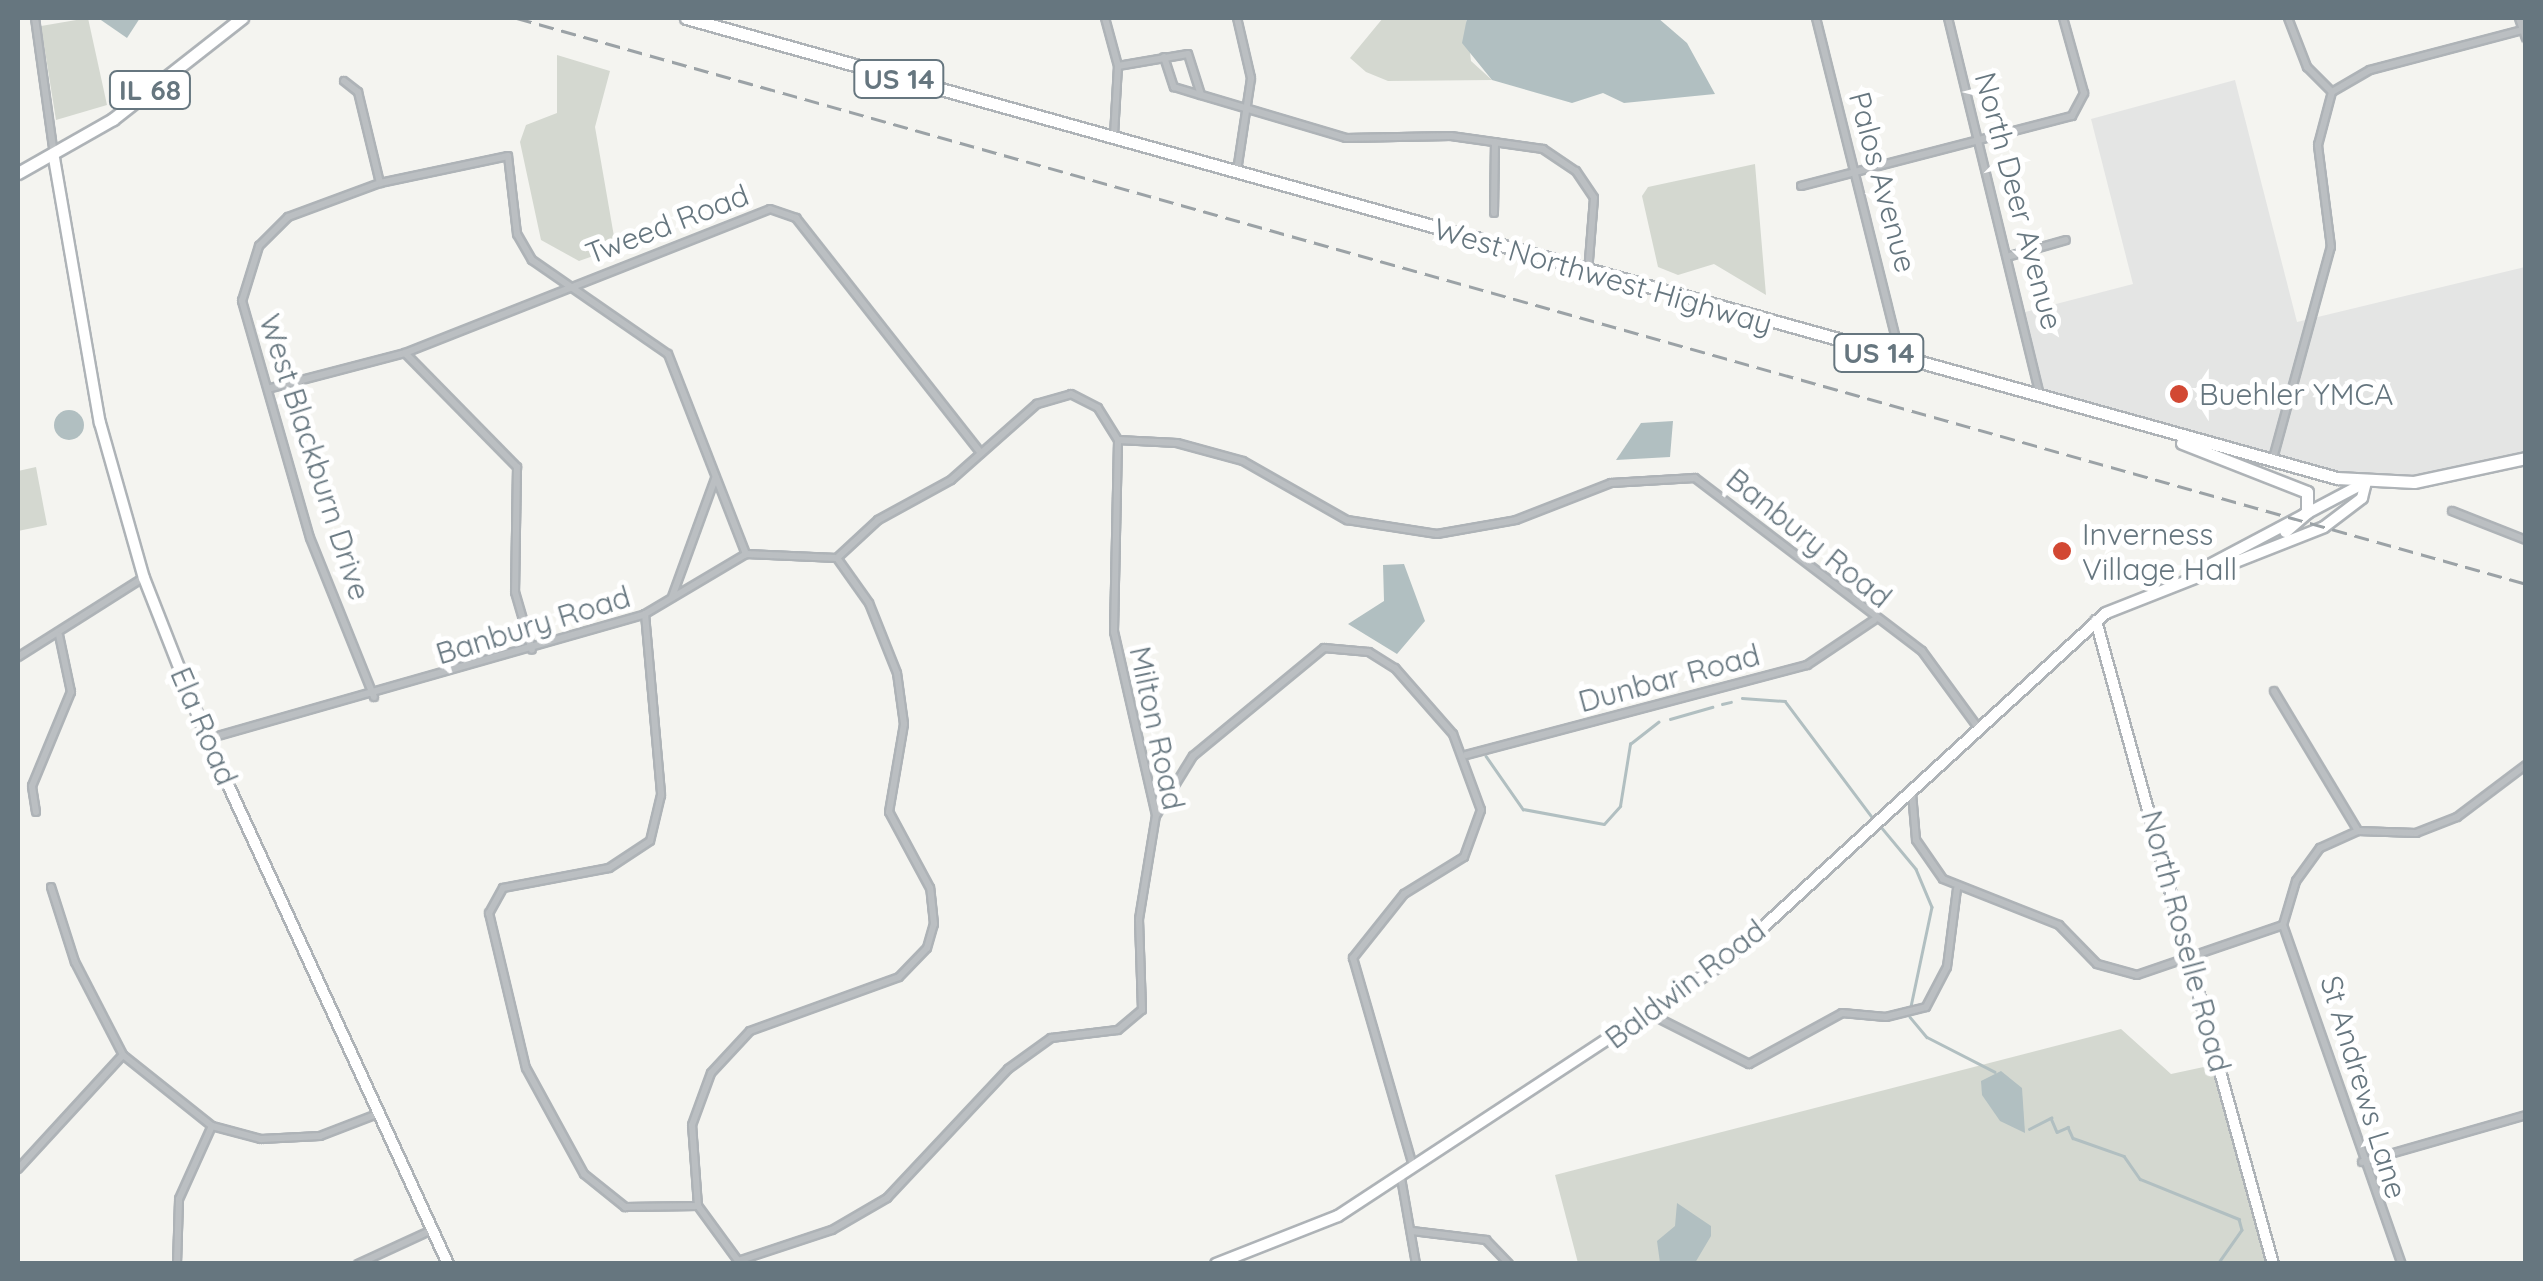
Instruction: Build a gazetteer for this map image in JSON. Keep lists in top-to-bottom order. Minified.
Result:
{"streets":{"main road":["US 14","IL 68","West Northwest Highway","Ela Road","North Roselle Road","Baldwin Road"],"street":["Palos Avenue","North Deer Avenue","Tweed Road","West Blackburn Drive","Banbury Road","Dunbar Road","Milton Road","St Andrews Lane"]},"crossings":[["IL 68","Ela Road"],["Palos Avenue","West Northwest Highway"],["North Deer Avenue","West Northwest Highway"],["Tweed Road","West Blackburn Drive"],["West Blackburn Drive","Banbury Road"],["Banbury Road","Dunbar Road"],["Banbury Road","Ela Road"],["Banbury Road","Milton Road"],["Banbury Road","Baldwin Road"],["North Roselle Road","Baldwin Road"]],"places":["Buehler YMCA","Inverness Village Hall"]}
